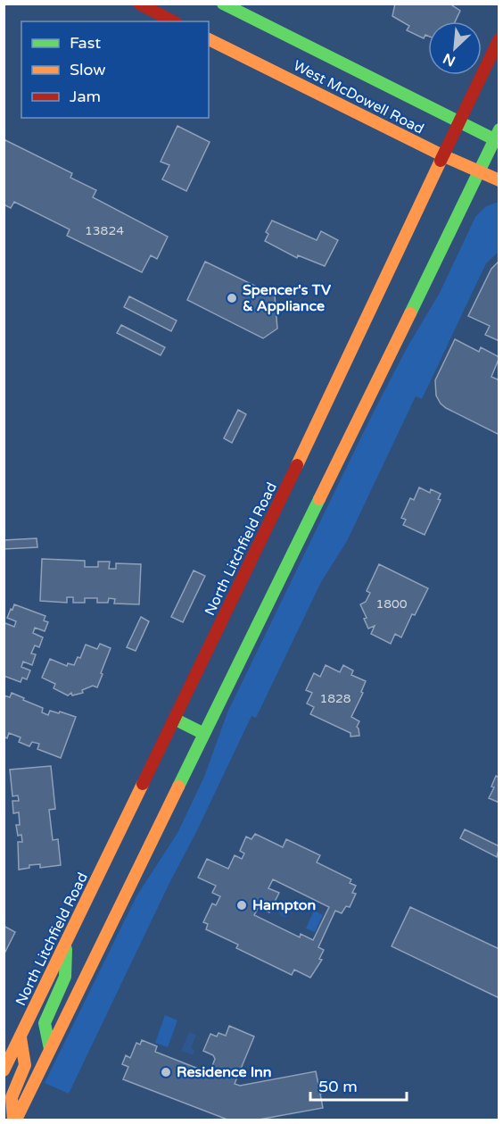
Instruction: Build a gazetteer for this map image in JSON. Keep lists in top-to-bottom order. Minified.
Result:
{"streets":{"main road":["West McDowell Road","North Litchfield Road"]},"crossings":[["West McDowell Road","North Litchfield Road"]],"places":["Spencer's TV & Appliance","Hampton","Residence Inn"],"house_numbers":["13824","1800","1828"],"legend":["Fast","Slow","Jam"],"scale_bar":"50 m","north":"bottom left"}
